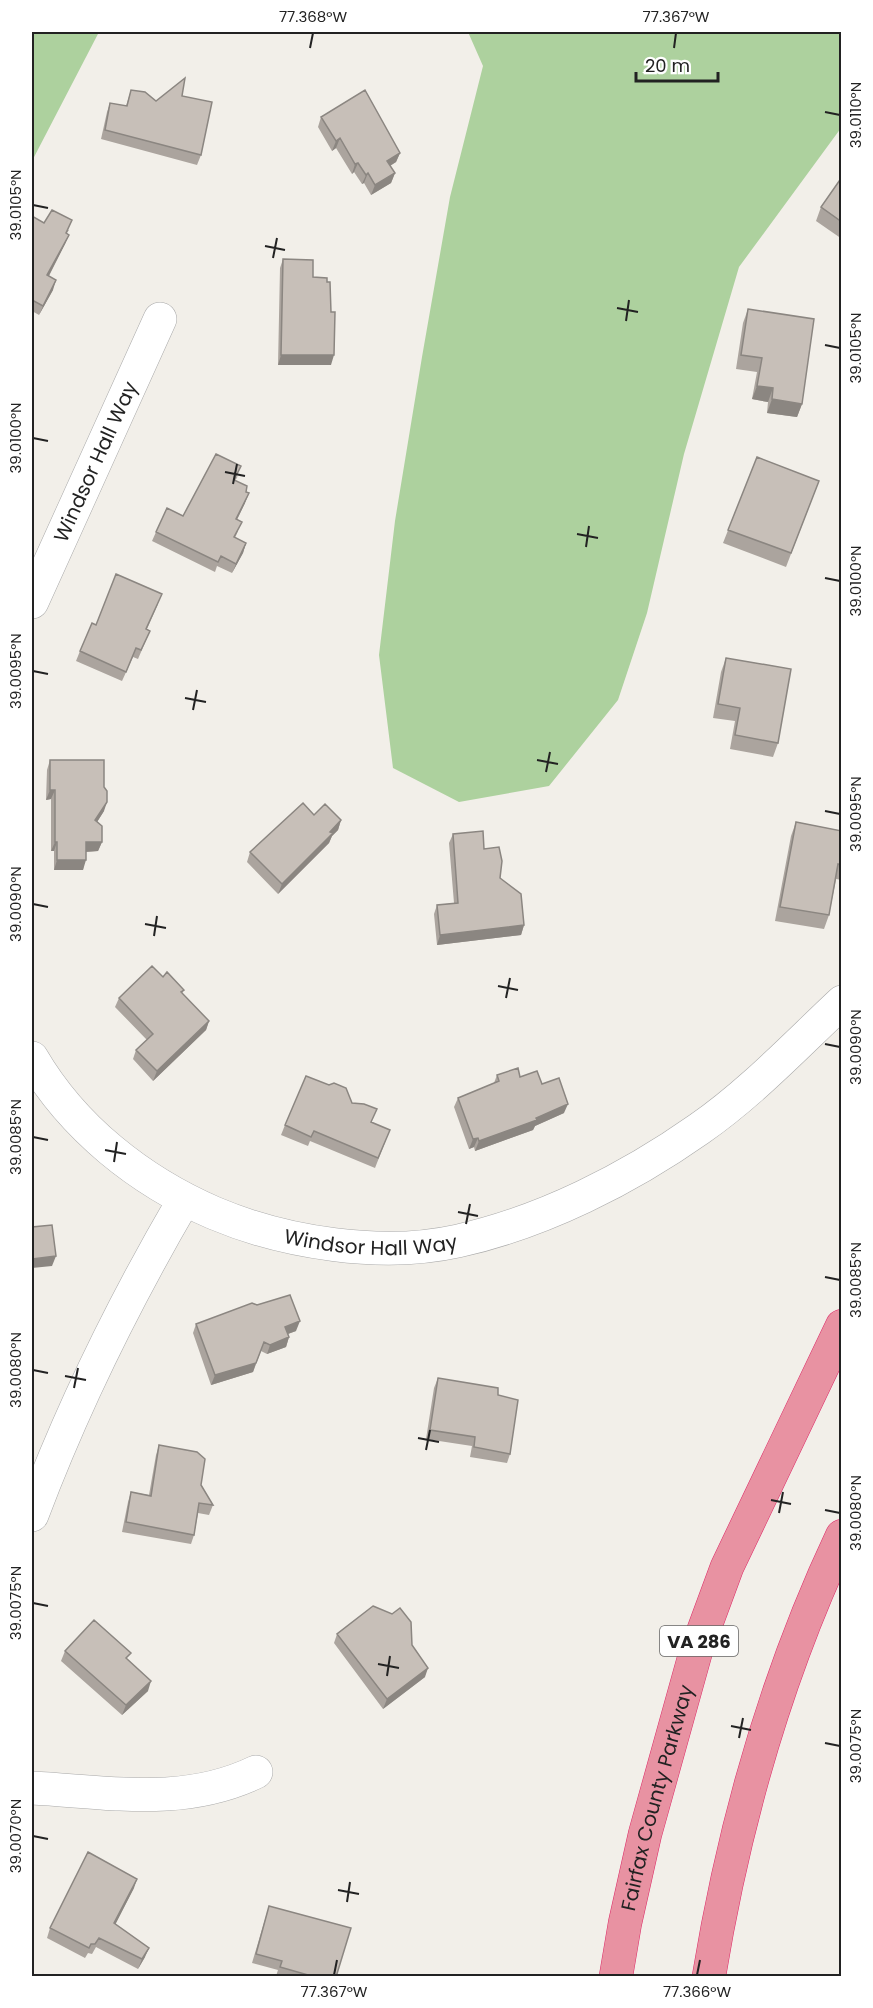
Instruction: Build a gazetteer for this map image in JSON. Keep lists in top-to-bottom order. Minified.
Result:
{"streets":{"highway":["VA 286","Fairfax County Parkway"],"street":["Windsor Hall Way"]},"scale_bar":"20 m","coordinates":["77.368°W","77.367°W","39.0110°N","39.0105°N","39.0100°N","39.0095°N","39.0090°N","39.0085°N","39.0080°N","39.0075°N","39.0070°N","77.366°W"]}
